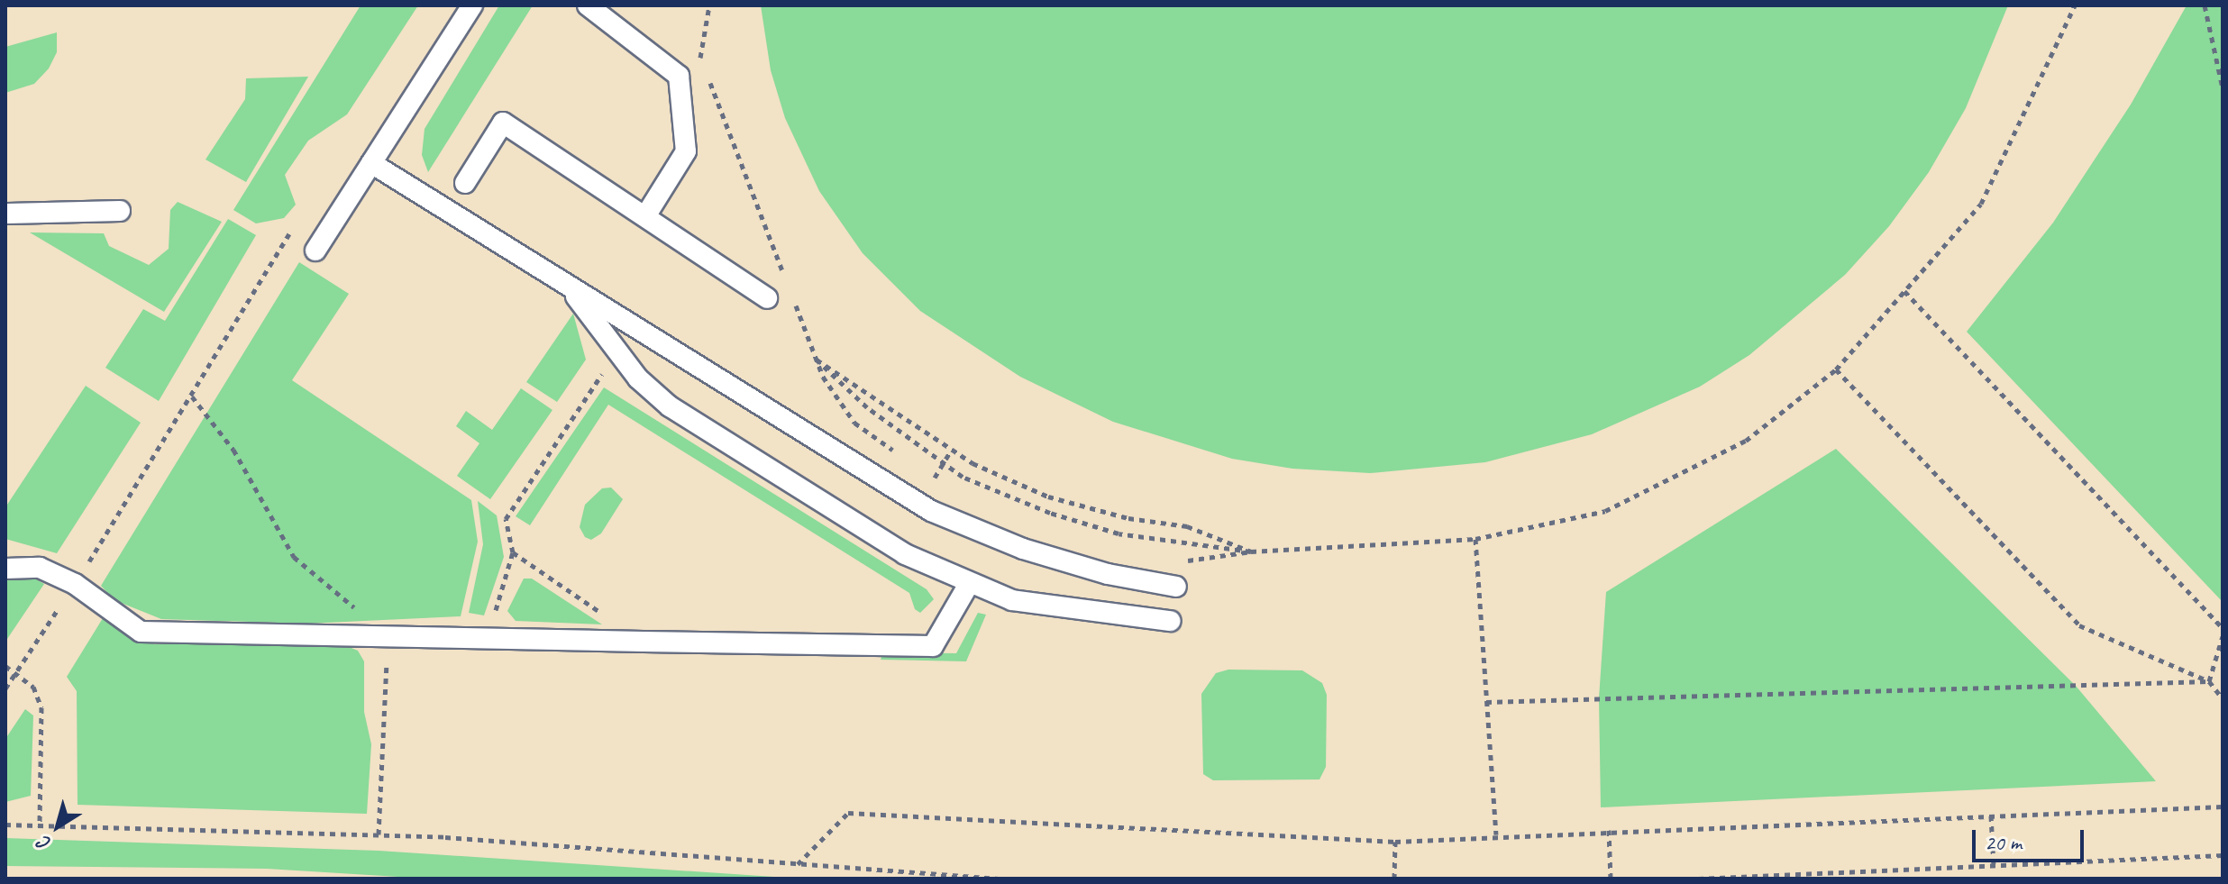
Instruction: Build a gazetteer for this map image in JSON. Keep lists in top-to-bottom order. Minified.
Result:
{"scale_bar":"20 m","north":"bottom left"}
